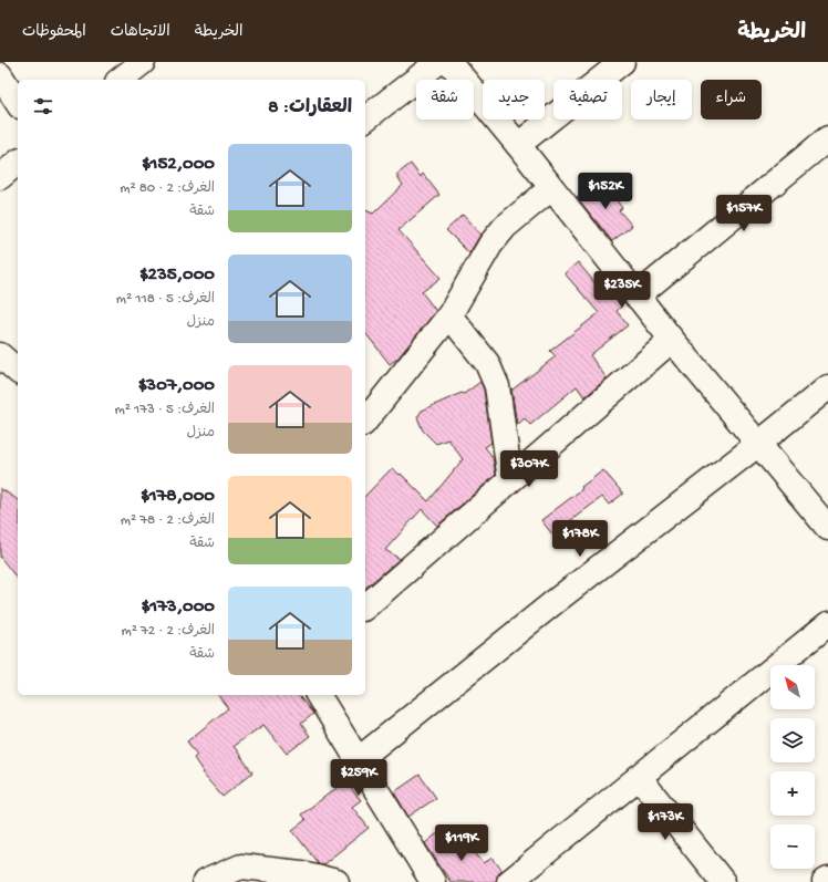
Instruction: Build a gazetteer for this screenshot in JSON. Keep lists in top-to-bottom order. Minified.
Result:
{"north":"top left","page":{"header":"الخريطة","nav":["الخريطة","الاتجاهات","المحفوظات"],"chip":["شراء","إيجار","تصفية","جديد","شقة"],"heading":"العقارات: 8","list":[{"name":"$152,000","note":"الغرف: 2 · 80 m² · شقة"},{"name":"$235,000","note":"الغرف: 5 · 118 m² · منزل"},{"name":"$307,000","note":"الغرف: 5 · 173 m² · منزل"},{"name":"$178,000","note":"الغرف: 2 · 78 m² · شقة"},{"name":"$173,000","note":"الغرف: 2 · 72 m² · شقة"}],"price":["$152K","$157K","$235K","$307K","$178K","$259K","$173K","$119K"],"map_buttons":["+","−"]}}
